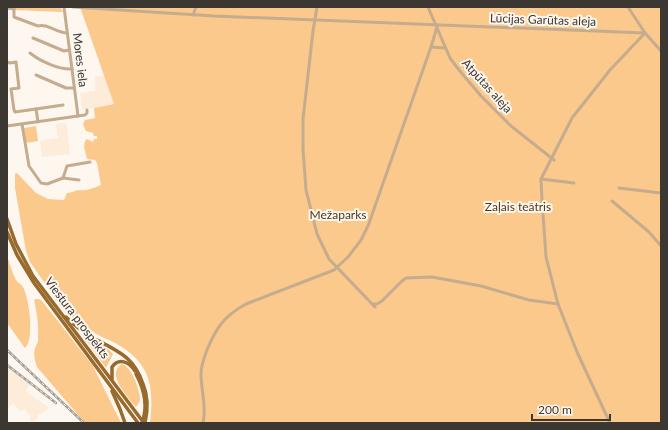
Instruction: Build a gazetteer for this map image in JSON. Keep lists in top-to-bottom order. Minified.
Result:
{"streets":{"main road":["Viestura prospekts"],"street":["Lūcijas Garūtas aleja","Mores iela","Atpūtas aleja"]},"crossings":[["Lūcijas Garūtas aleja","Atpūtas aleja"]],"parks":["Zaļais teātris","Mežaparks"],"scale_bar":"200 m"}
